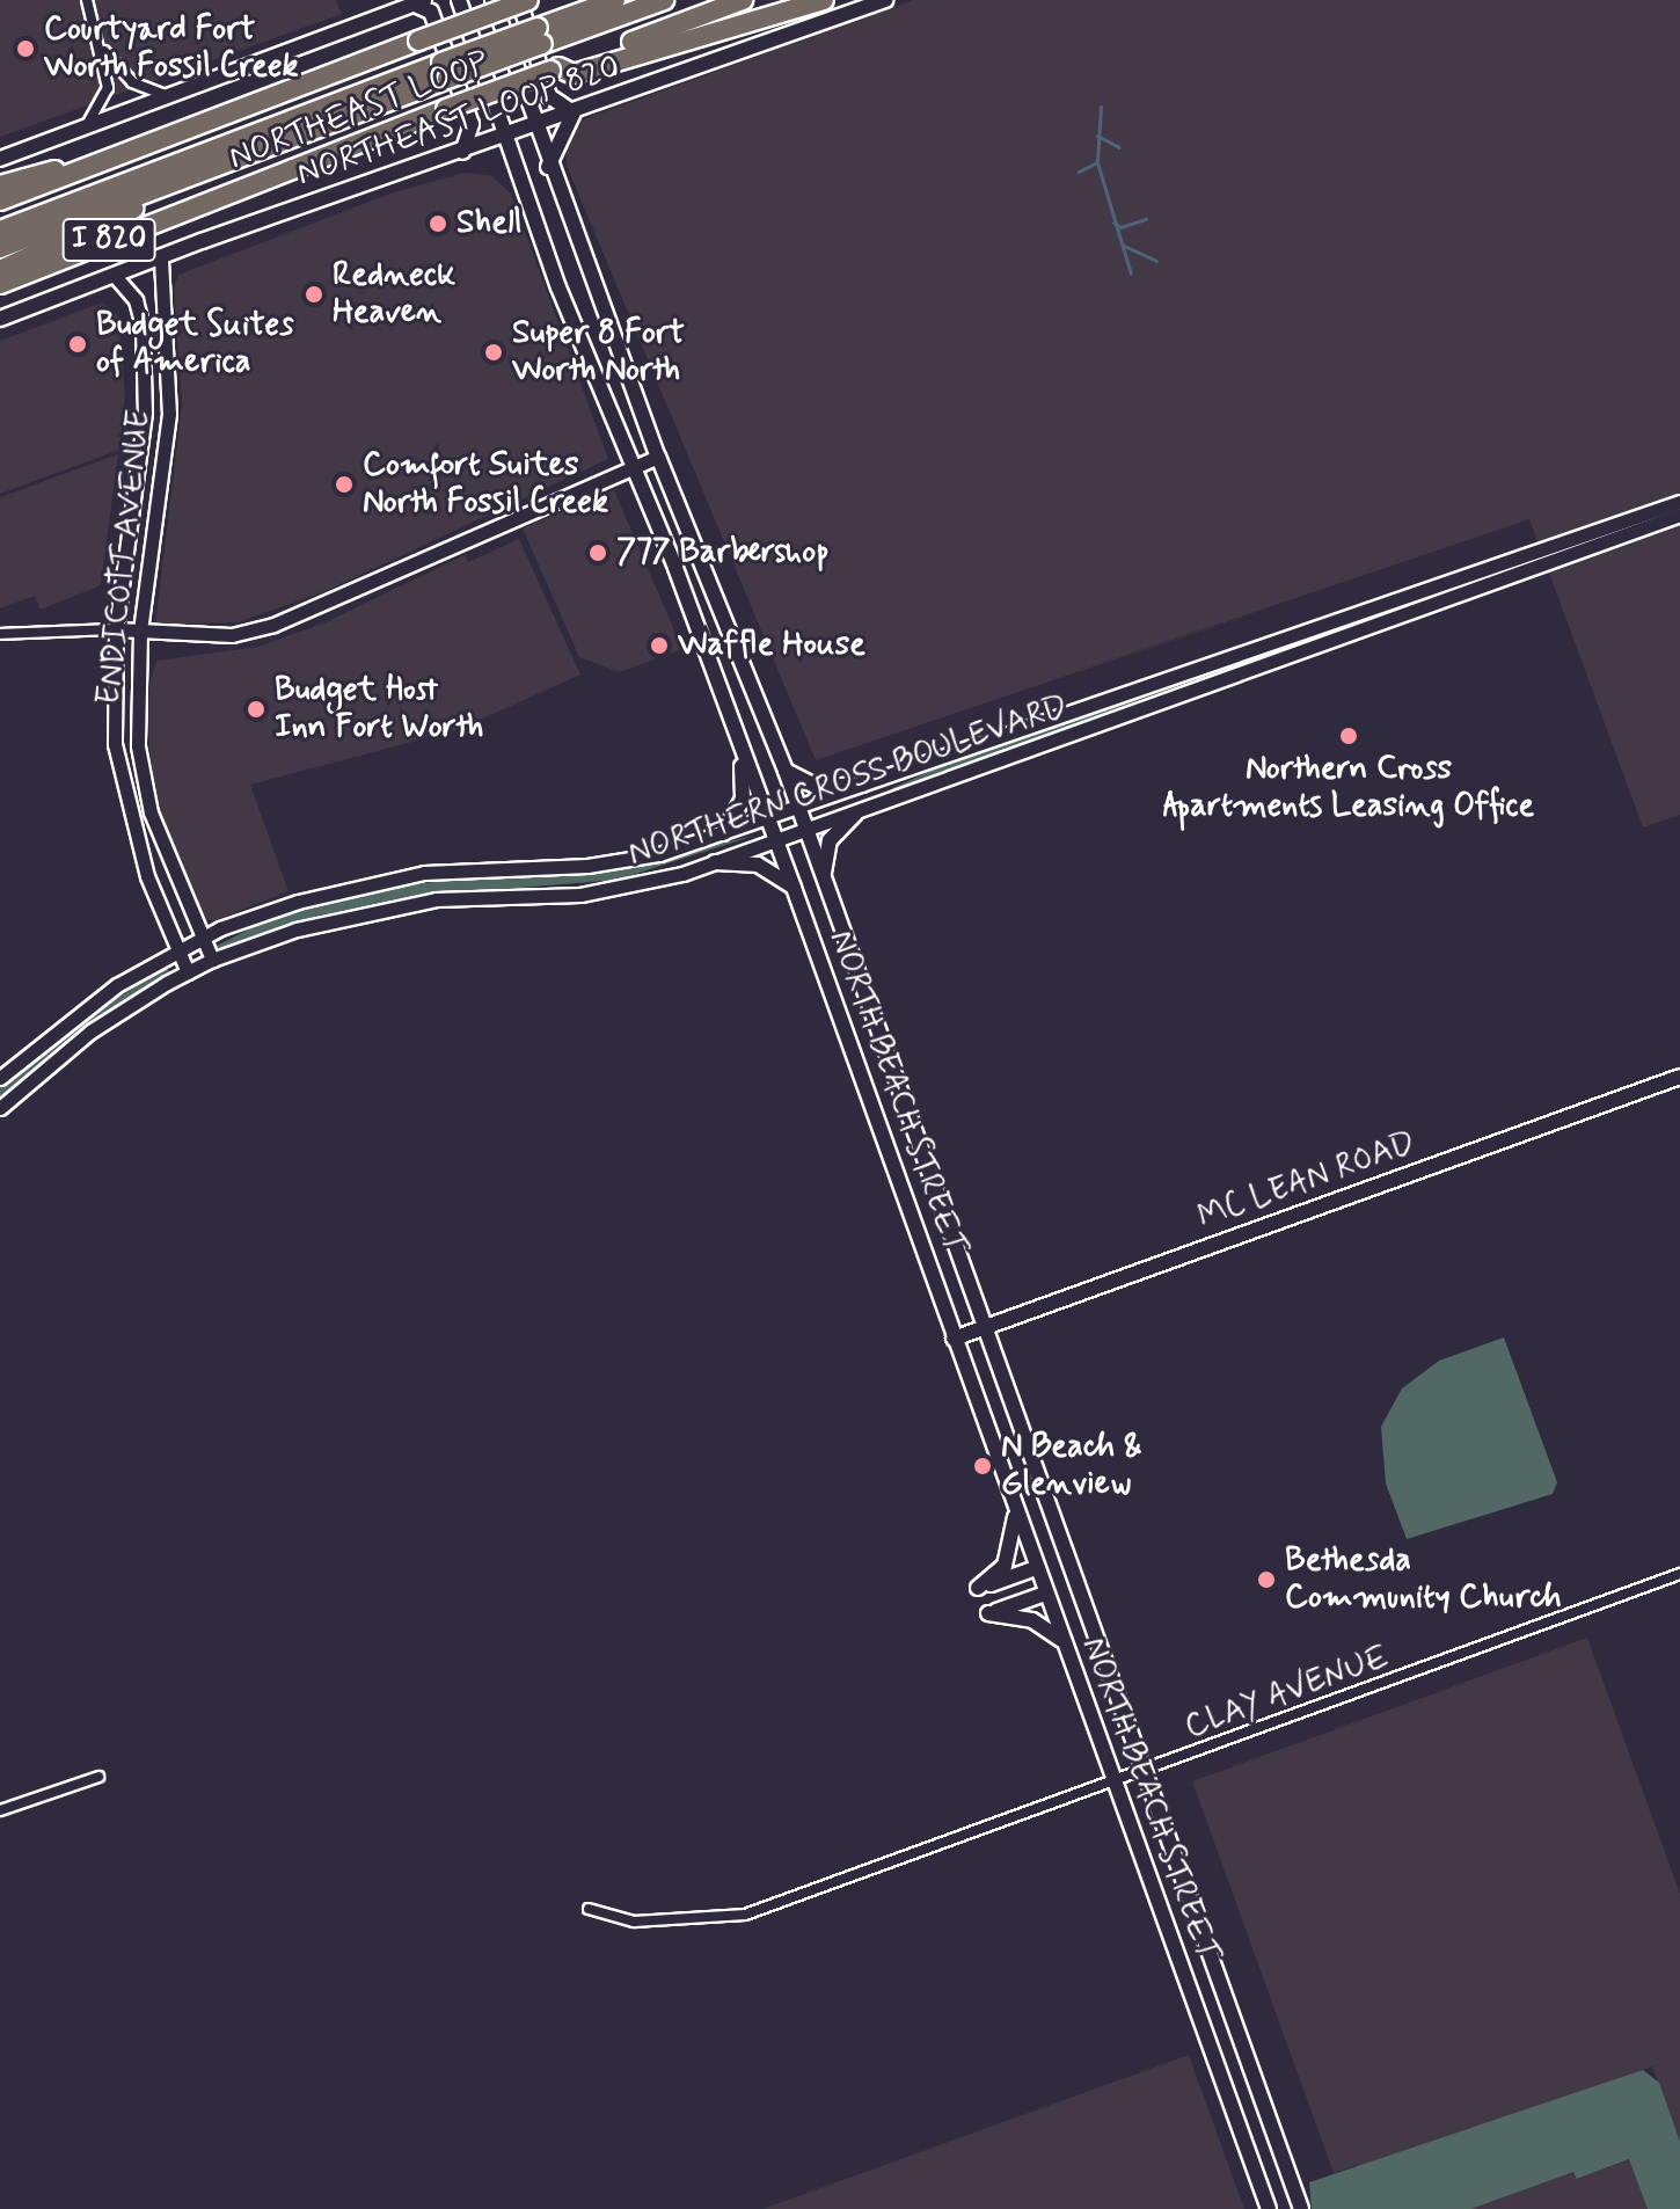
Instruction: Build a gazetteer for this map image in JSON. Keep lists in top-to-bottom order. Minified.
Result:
{"streets":{"highway":["NORTHEAST LOOP","I 820"],"main road":["NORTHEAST LOOP 820","NORTH BEACH STREET","MC LEAN ROAD"],"street":["ENDICOTT AVENUE","NORTHERN CROSS BOULEVARD","CLAY AVENUE"]},"crossings":[["NORTHEAST LOOP 820","ENDICOTT AVENUE"],["NORTHEAST LOOP 820","NORTH BEACH STREET"],["ENDICOTT AVENUE","NORTHERN CROSS BOULEVARD"],["NORTHERN CROSS BOULEVARD","NORTH BEACH STREET"],["NORTH BEACH STREET","MC LEAN ROAD"],["NORTH BEACH STREET","CLAY AVENUE"]],"places":["Courtyard Fort Worth Fossil Creek","Shell","Redneck Heaven","Budget Suites of America","Super 8 Fort Worth North","Comfort Suites North Fossil Creek","777 Barbershop","Waffle House","Budget Host Inn Fort Worth","Northern Cross Apartments Leasing Office","N Beach & Glenview","Bethesda Community Church"]}
